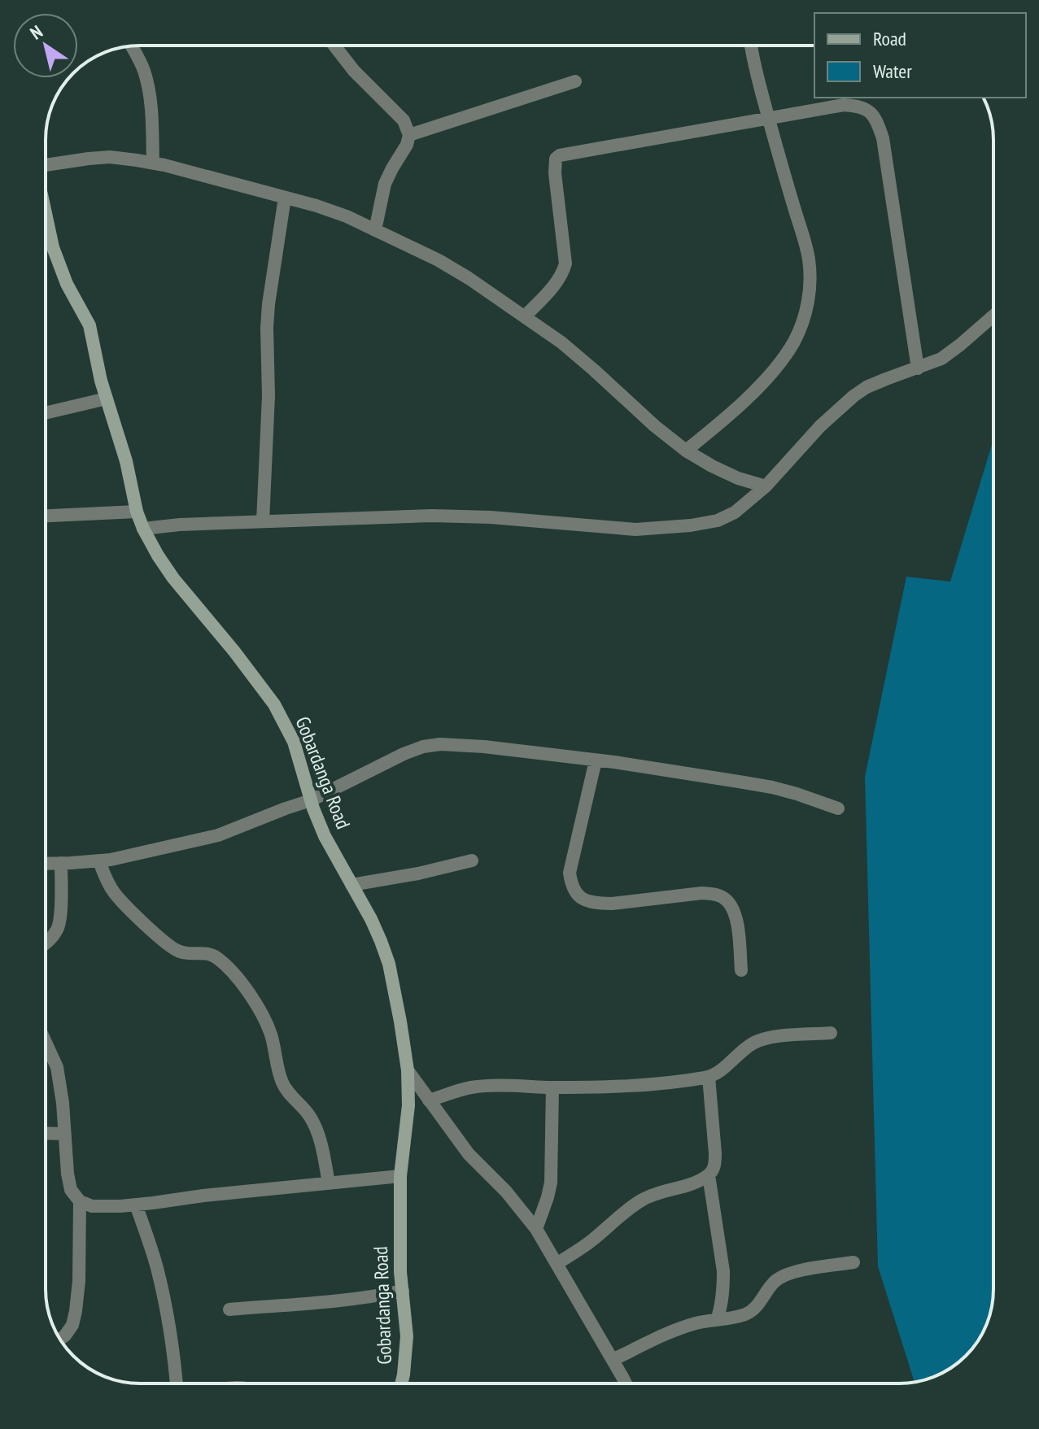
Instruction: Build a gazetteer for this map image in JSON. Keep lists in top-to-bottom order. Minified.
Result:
{"streets":{"main road":["Gobardanga Road"]},"legend":["Road","Water"],"north":"top left"}
